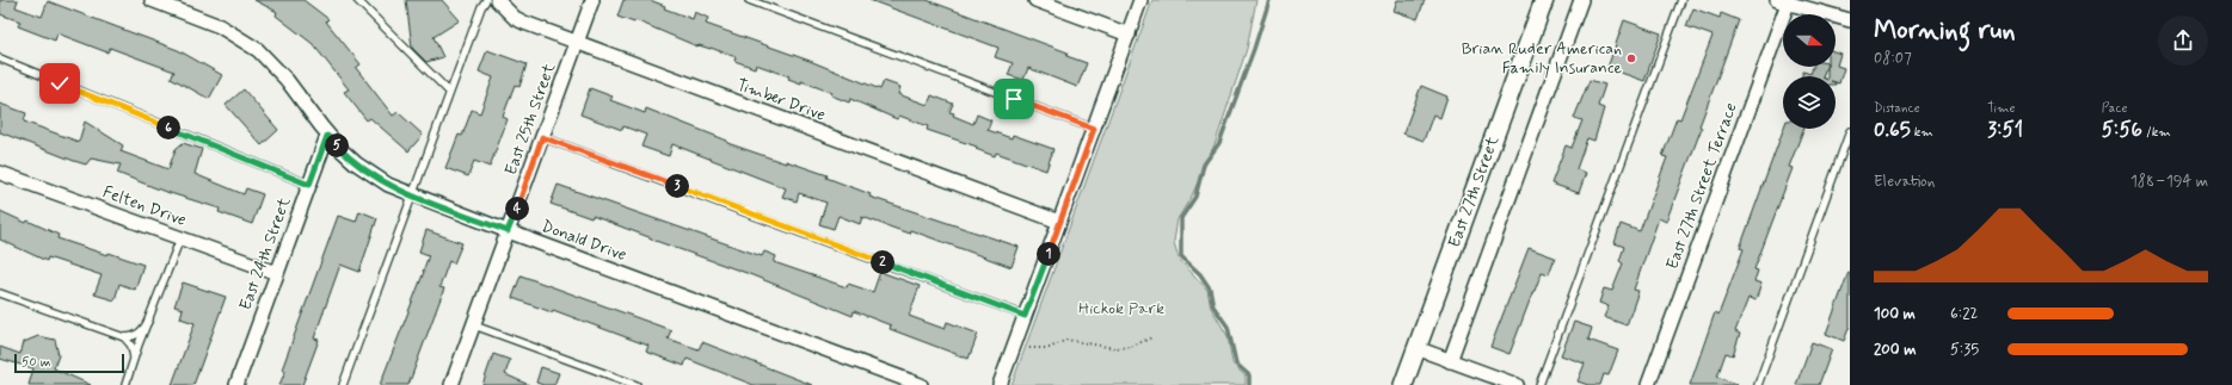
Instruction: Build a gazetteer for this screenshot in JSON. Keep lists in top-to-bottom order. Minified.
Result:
{"streets":{"main road":["East 27th Street"],"street":["Timber Drive","East 25th Street","East 27th Street Terrace","Felten Drive","Donald Drive","East 24th Street"]},"crossings":[["Timber Drive","East 25th Street"],["East 25th Street","Donald Drive"],["Felten Drive","East 24th Street"],["Donald Drive","East 24th Street"]],"parks":["Hickok Park"],"places":["Brian Ruder American Family Insurance"],"scale_bar":"50 m","north":"right","page":{"heading":["Morning run","08:07"],"stats":[["Distance","0.65 km"],["Time","3:51"],["Pace","5:56 /km"]],"pins":["6","5","3","4","1","2"],"chart":["Elevation","188–194 m"],"list":[{"name":"100 m","note":"6:22"},{"name":"200 m","note":"5:35"}],"scale":"50 m"}}
